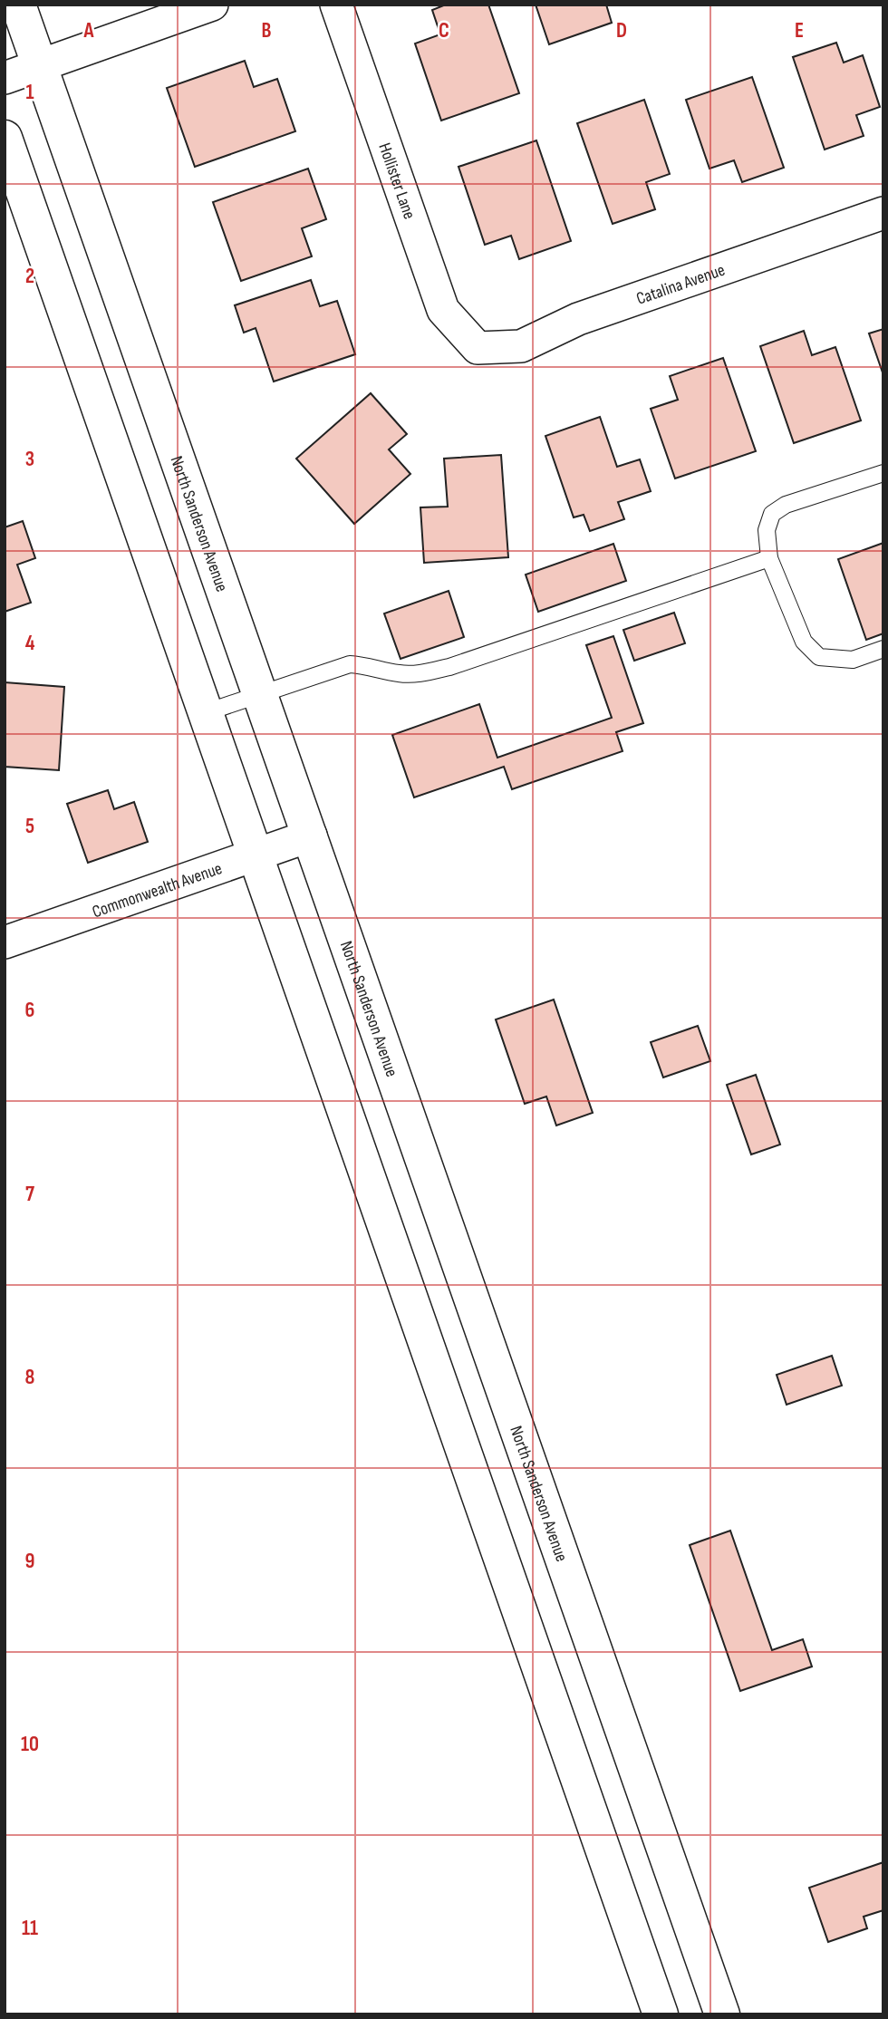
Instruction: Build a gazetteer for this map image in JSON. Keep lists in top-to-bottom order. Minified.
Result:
{"streets":{"highway":["North Sanderson Avenue"],"street":["Hollister Lane","Catalina Avenue","Commonwealth Avenue"]},"crossings":[["Hollister Lane","Catalina Avenue"],["North Sanderson Avenue","Commonwealth Avenue"]],"grid":{"columns":["A","B","C","D","E"],"rows":["1","2","3","4","5","6","7","8","9","10","11"]}}
